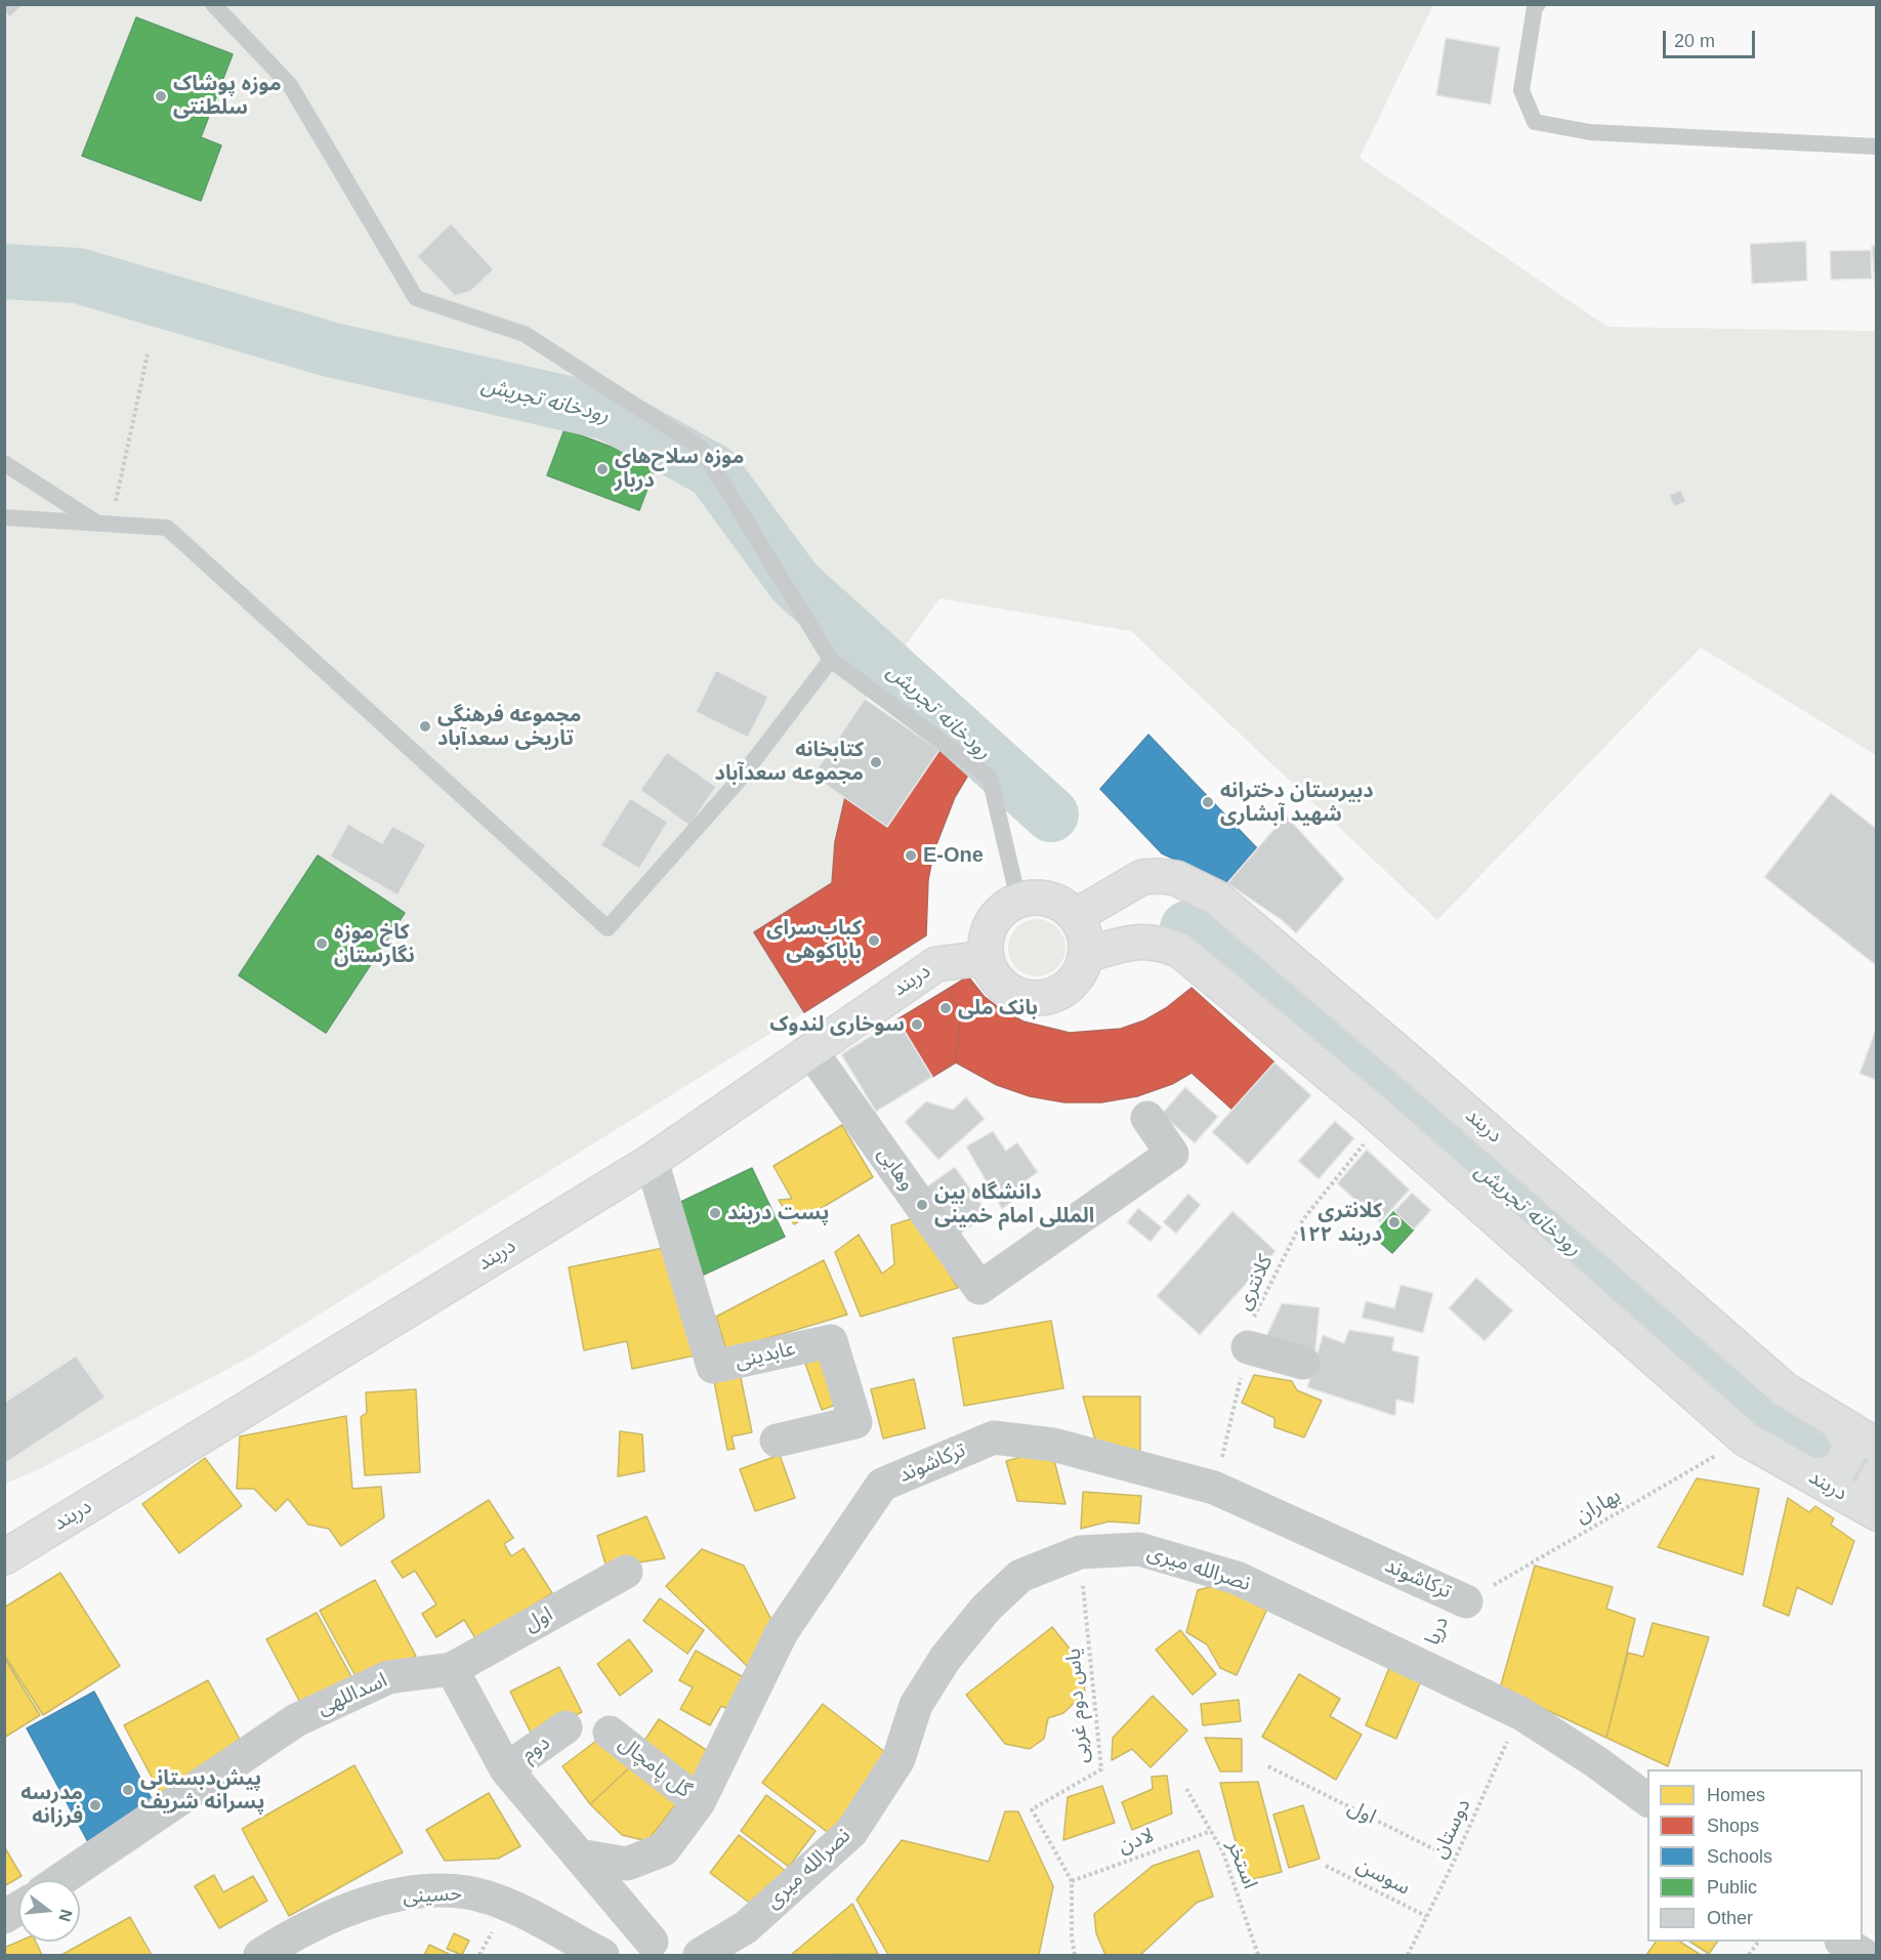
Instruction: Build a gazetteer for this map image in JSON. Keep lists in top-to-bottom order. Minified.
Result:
{"streets":{"main road":["دربند"],"street":["وهابی","عابدینی","ترکاشوند","نصرالله میری","اول","اسداللهی","دوم","گل پامچال","حسینی"],"path":["کلانتری","بهاران","یاس دوم غربی","دوستان","لادن","استخر","سوسن"]},"crossings":[["دربند","وهابی"],["دربند","کلانتری"],["دربند","عابدینی"],["دربند","بهاران"],["کلانتری","ترکاشوند"],["ترکاشوند","بهاران"],["ترکاشوند","گل پامچال"],["نصرالله میری","یاس دوم غربی"],["نصرالله میری","دوستان"],["اول","اسداللهی"],["اول","دوستان"],["یاس دوم غربی","لادن"],["دوستان","سوسن"],["لادن","استخر"]],"water":["رودخانه تجریش"],"places":["موزه پوشاک سلطنتی","موزه سلاح‌های دربار","مجموعه فرهنگی تاریخی سعدآباد","کتابخانه مجموعه سعدآباد","دبیرستان دخترانه شهید آبشاری","E-One","کباب‌سرای باباکوهی","کاخ موزه نگارستان","بانک ملی","سوخاری لندوک","دانشگاه بین المللی امام خمینی","پست دربند","کلانتری ۱۲۲ دربند","پیش‌دبستانی پسرانه شریف","مدرسه فرزانه"],"legend":["Homes","Shops","Schools","Public","Other"],"scale_bar":"20 m","north":"right"}
